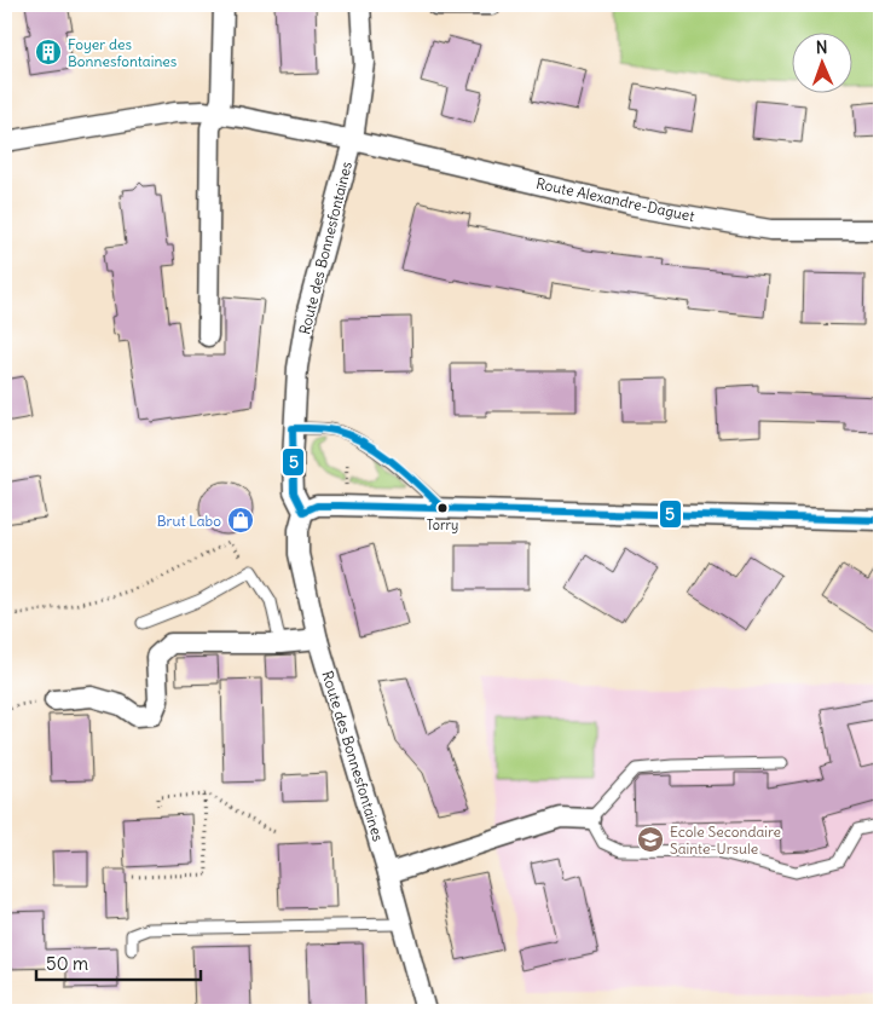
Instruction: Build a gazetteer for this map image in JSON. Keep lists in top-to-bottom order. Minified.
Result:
{"streets":{"street":["Route Alexandre-Daguet","Route des Bonnesfontaines"]},"crossings":[["Route Alexandre-Daguet","Route des Bonnesfontaines"]],"places":{"building":["Foyer des Bonnesfontaines"],"other":["Torry"],"shop":["Brut Labo"],"school or university":["Ecole Secondaire Sainte-Ursule"]},"lines":["transit line 5"],"scale_bar":"50 m","north":"top"}
